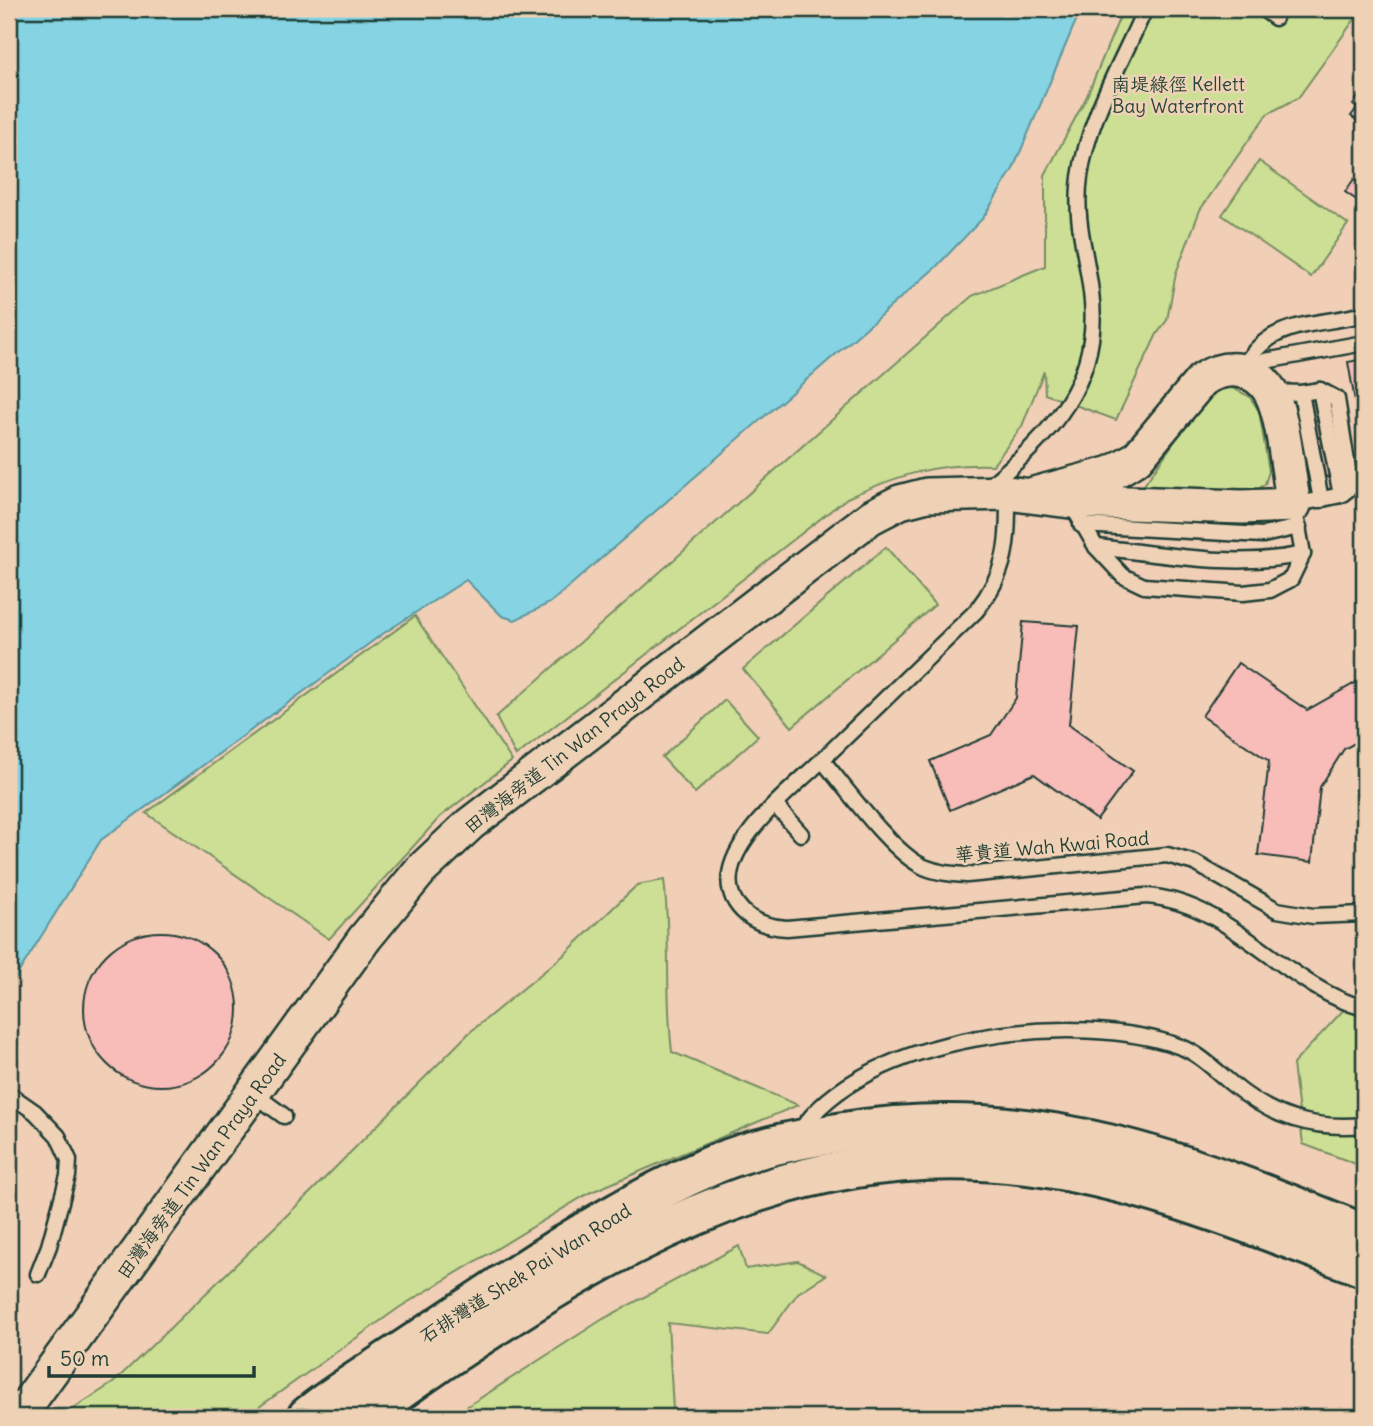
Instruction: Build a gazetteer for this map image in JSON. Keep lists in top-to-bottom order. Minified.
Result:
{"streets":{"main road":["石排灣道 Shek Pai Wan Road"],"street":["田灣海旁道 Tin Wan Praya Road"],"lane":["華貴道 Wah Kwai Road"]},"parks":["南堤綠徑 Kellett Bay Waterfront"],"scale_bar":"50 m"}
